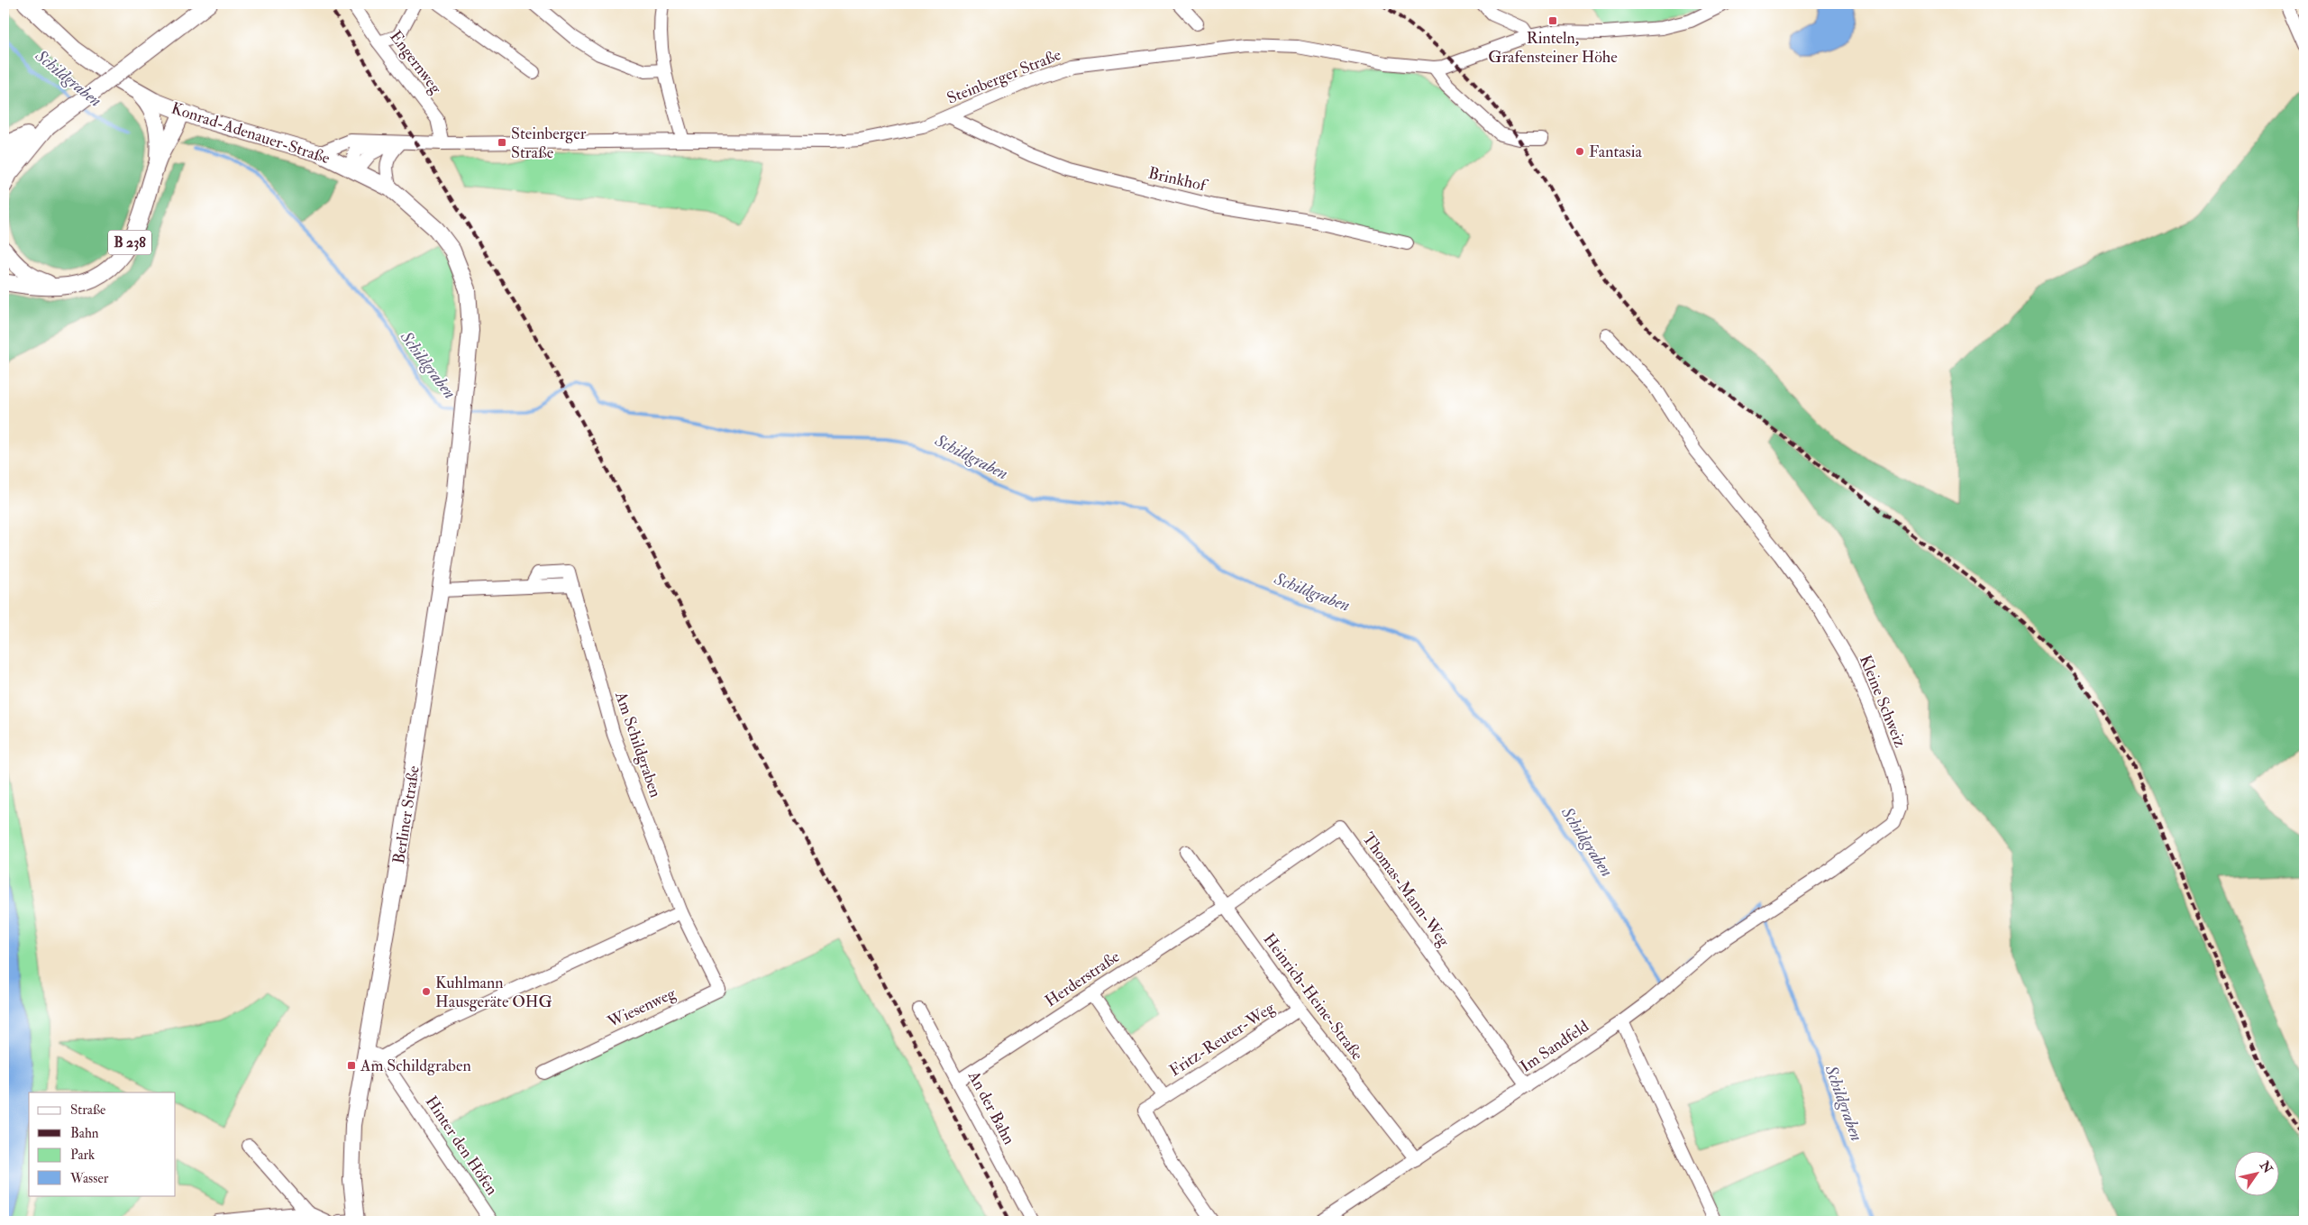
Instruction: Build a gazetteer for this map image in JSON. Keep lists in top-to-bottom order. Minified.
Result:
{"streets":{"main road":["Konrad-Adenauer-Straße","B 238","Berliner Straße"],"street":["Engernweg","Steinberger Straße","Brinkhof","Kleine Schweiz","Am Schildgraben","Thomas-Mann-Weg","Herderstraße","Heinrich-Heine-Straße","Wiesenweg","Fritz-Reuter-Weg","Im Sandfeld","An der Bahn","Hinter den Höfen"]},"crossings":[["Engernweg","Steinberger Straße"],["Steinberger Straße","Konrad-Adenauer-Straße"],["Steinberger Straße","Brinkhof"],["Konrad-Adenauer-Straße","B 238"],["Konrad-Adenauer-Straße","Berliner Straße"],["Kleine Schweiz","Im Sandfeld"],["Am Schildgraben","Berliner Straße"],["Am Schildgraben","Wiesenweg"],["Thomas-Mann-Weg","Herderstraße"],["Thomas-Mann-Weg","Heinrich-Heine-Straße"],["Thomas-Mann-Weg","Im Sandfeld"],["Herderstraße","Heinrich-Heine-Straße"],["Herderstraße","Fritz-Reuter-Weg"],["Herderstraße","An der Bahn"],["Heinrich-Heine-Straße","Fritz-Reuter-Weg"],["Heinrich-Heine-Straße","Im Sandfeld"]],"water":["Schildgraben"],"places":{"transit":["Rinteln, Grafensteiner Höhe","Steinberger Straße","Am Schildgraben"],"other":["Fantasia","Kuhlmann Hausgeräte OHG"]},"legend":["Straße","Bahn","Park","Wasser"],"north":"top right"}
